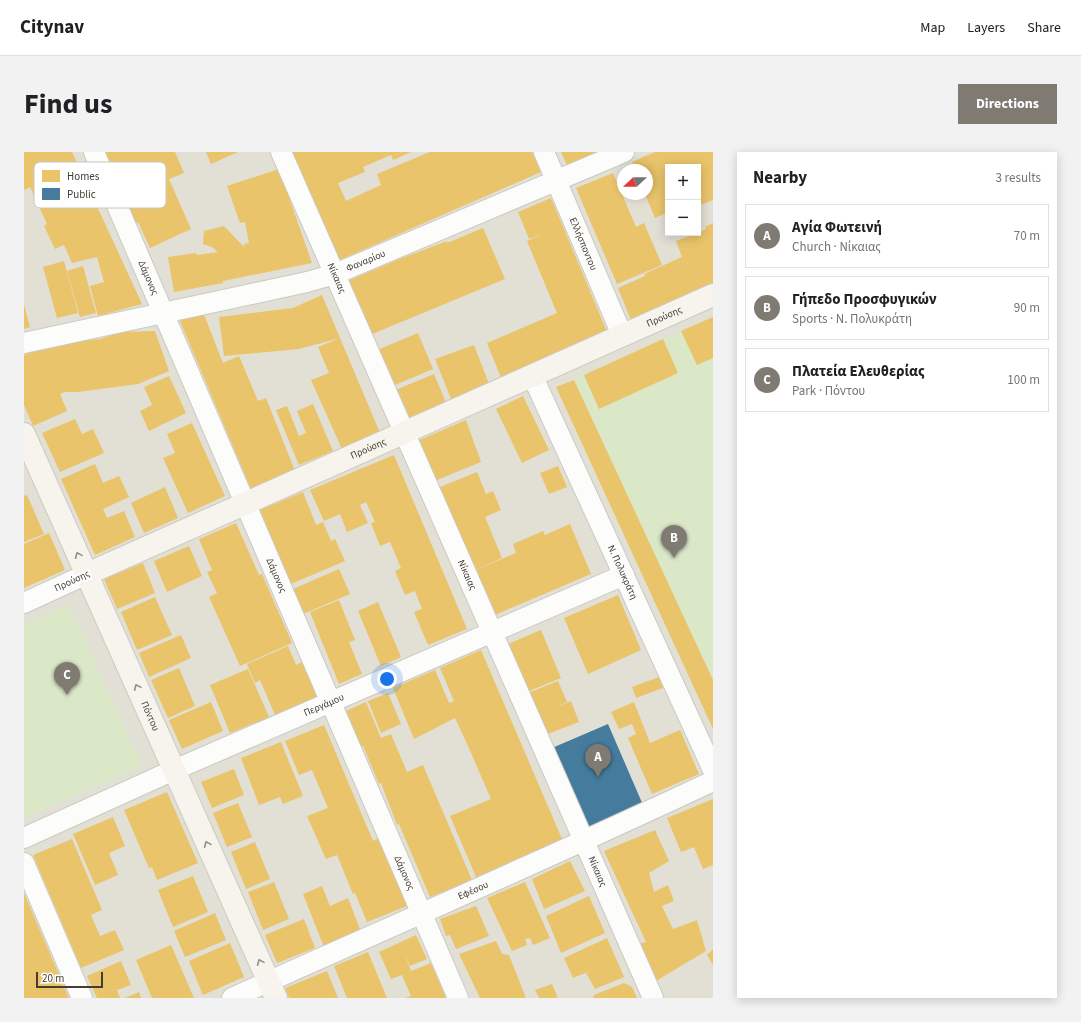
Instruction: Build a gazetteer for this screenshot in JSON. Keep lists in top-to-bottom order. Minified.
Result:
{"streets":{"street":["Ελλήσποντου","Φαναρίου","Δάμονος","Νίκαιας","Προύσης","Ν. Πολυκράτη","Περγάμου","Πόντου","Εφέσου"]},"crossings":[["Ελλήσποντου","Φαναρίου"],["Ελλήσποντου","Προύσης"],["Φαναρίου","Δάμονος"],["Φαναρίου","Νίκαιας"],["Δάμονος","Προύσης"],["Δάμονος","Περγάμου"],["Δάμονος","Εφέσου"],["Νίκαιας","Προύσης"],["Νίκαιας","Περγάμου"],["Νίκαιας","Εφέσου"],["Προύσης","Ν. Πολυκράτη"],["Προύσης","Πόντου"],["Ν. Πολυκράτη","Περγάμου"],["Περγάμου","Πόντου"],["Πόντου","Εφέσου"]],"one_way":["Πόντου"],"legend":["Homes","Public"],"scale_bar":"20 m","north":"left","page":{"header":"Citynav","nav":["Map","Layers","Share"],"title":"Find us","buttons":"Directions","heading":["Nearby","3 results"],"map_buttons":["+","−"],"list":[{"mark":"A","name":"Αγία Φωτεινή","note":"Church · Νίκαιας","value":"70 m"},{"mark":"B","name":"Γήπεδο Προσφυγικών","note":"Sports · Ν. Πολυκράτη","value":"90 m"},{"mark":"C","name":"Πλατεία Ελευθερίας","note":"Park · Πόντου","value":"100 m"}],"pins":["B","C","A"],"scale":"20 m"}}
